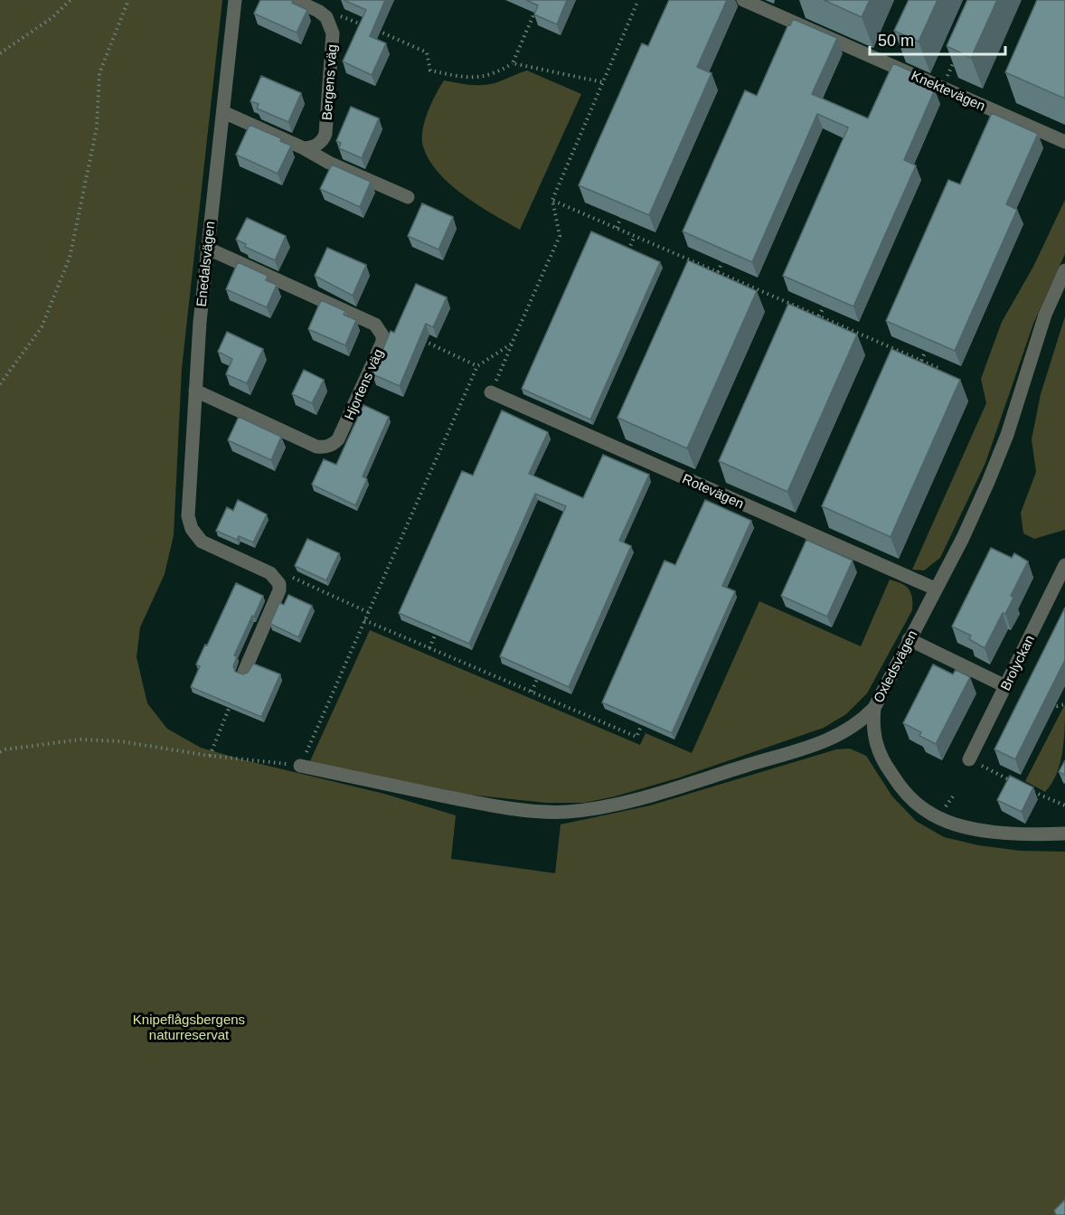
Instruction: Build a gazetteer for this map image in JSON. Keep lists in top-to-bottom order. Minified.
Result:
{"streets":{"street":["Bergens väg","Knektevägen","Enedalsvägen","Hjortens väg","Rotevägen","Brolyckan","Oxledsvägen"]},"crossings":[["Enedalsvägen","Hjortens väg"],["Rotevägen","Oxledsvägen"]],"parks":["Knipeflågsbergens naturreservat"],"scale_bar":"50 m"}
